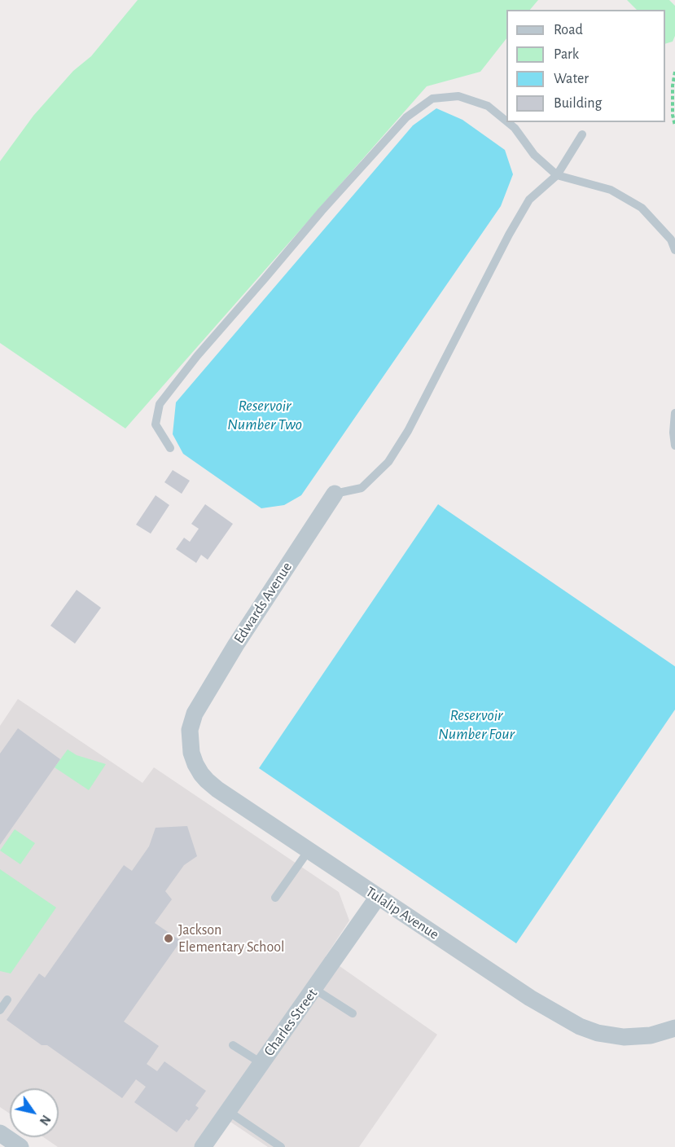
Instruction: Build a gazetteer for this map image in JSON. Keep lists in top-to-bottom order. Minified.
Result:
{"streets":{"street":["Edwards Avenue","Tulalip Avenue","Charles Street"]},"crossings":[["Edwards Avenue","Tulalip Avenue"],["Tulalip Avenue","Charles Street"]],"water":["Reservoir Number Two","Reservoir Number Four"],"places":["Jackson Elementary School"],"legend":["Road","Park","Water","Building"],"north":"bottom right"}
